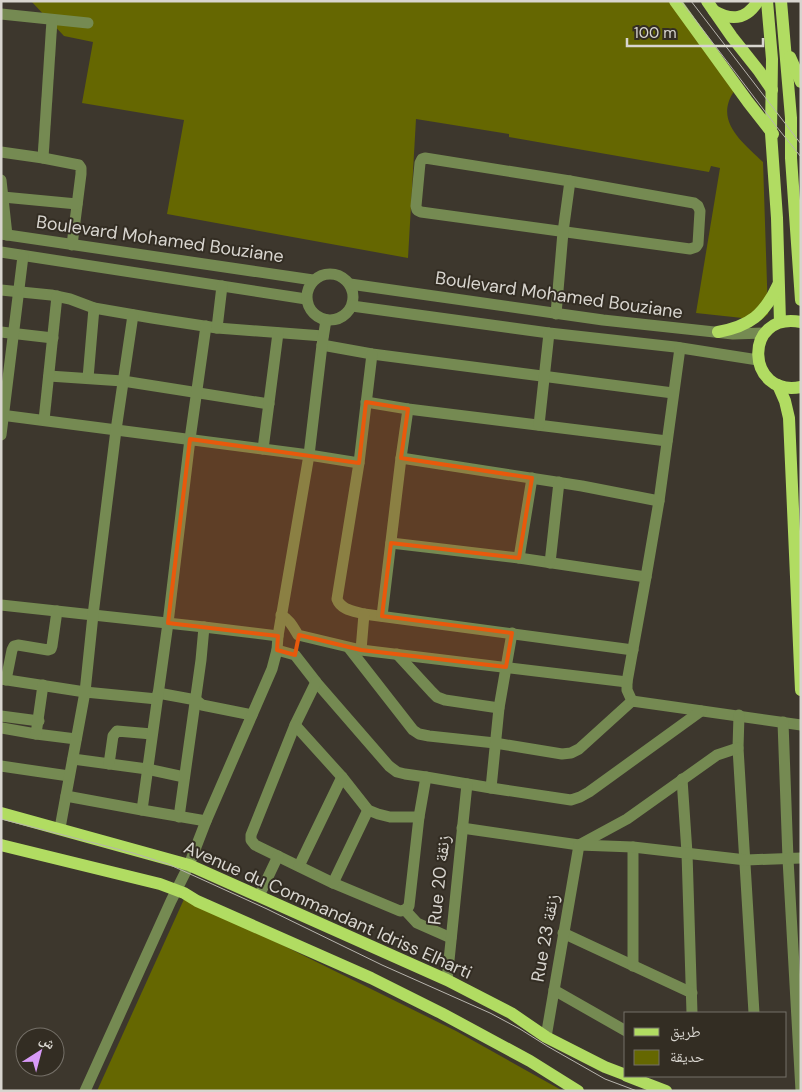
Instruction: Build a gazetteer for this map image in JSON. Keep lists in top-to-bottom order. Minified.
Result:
{"streets":{"main road":["Avenue du Commandant Idriss Elharti"],"street":["Boulevard Mohamed Bouziane","Rue 20 زنقة","Rue 23 زنقة"]},"crossings":[["Rue 20 زنقة","Avenue du Commandant Idriss Elharti"],["Avenue du Commandant Idriss Elharti","Rue 23 زنقة"]],"legend":["طريق","حديقة"],"scale_bar":"100 m","north":"top right"}
